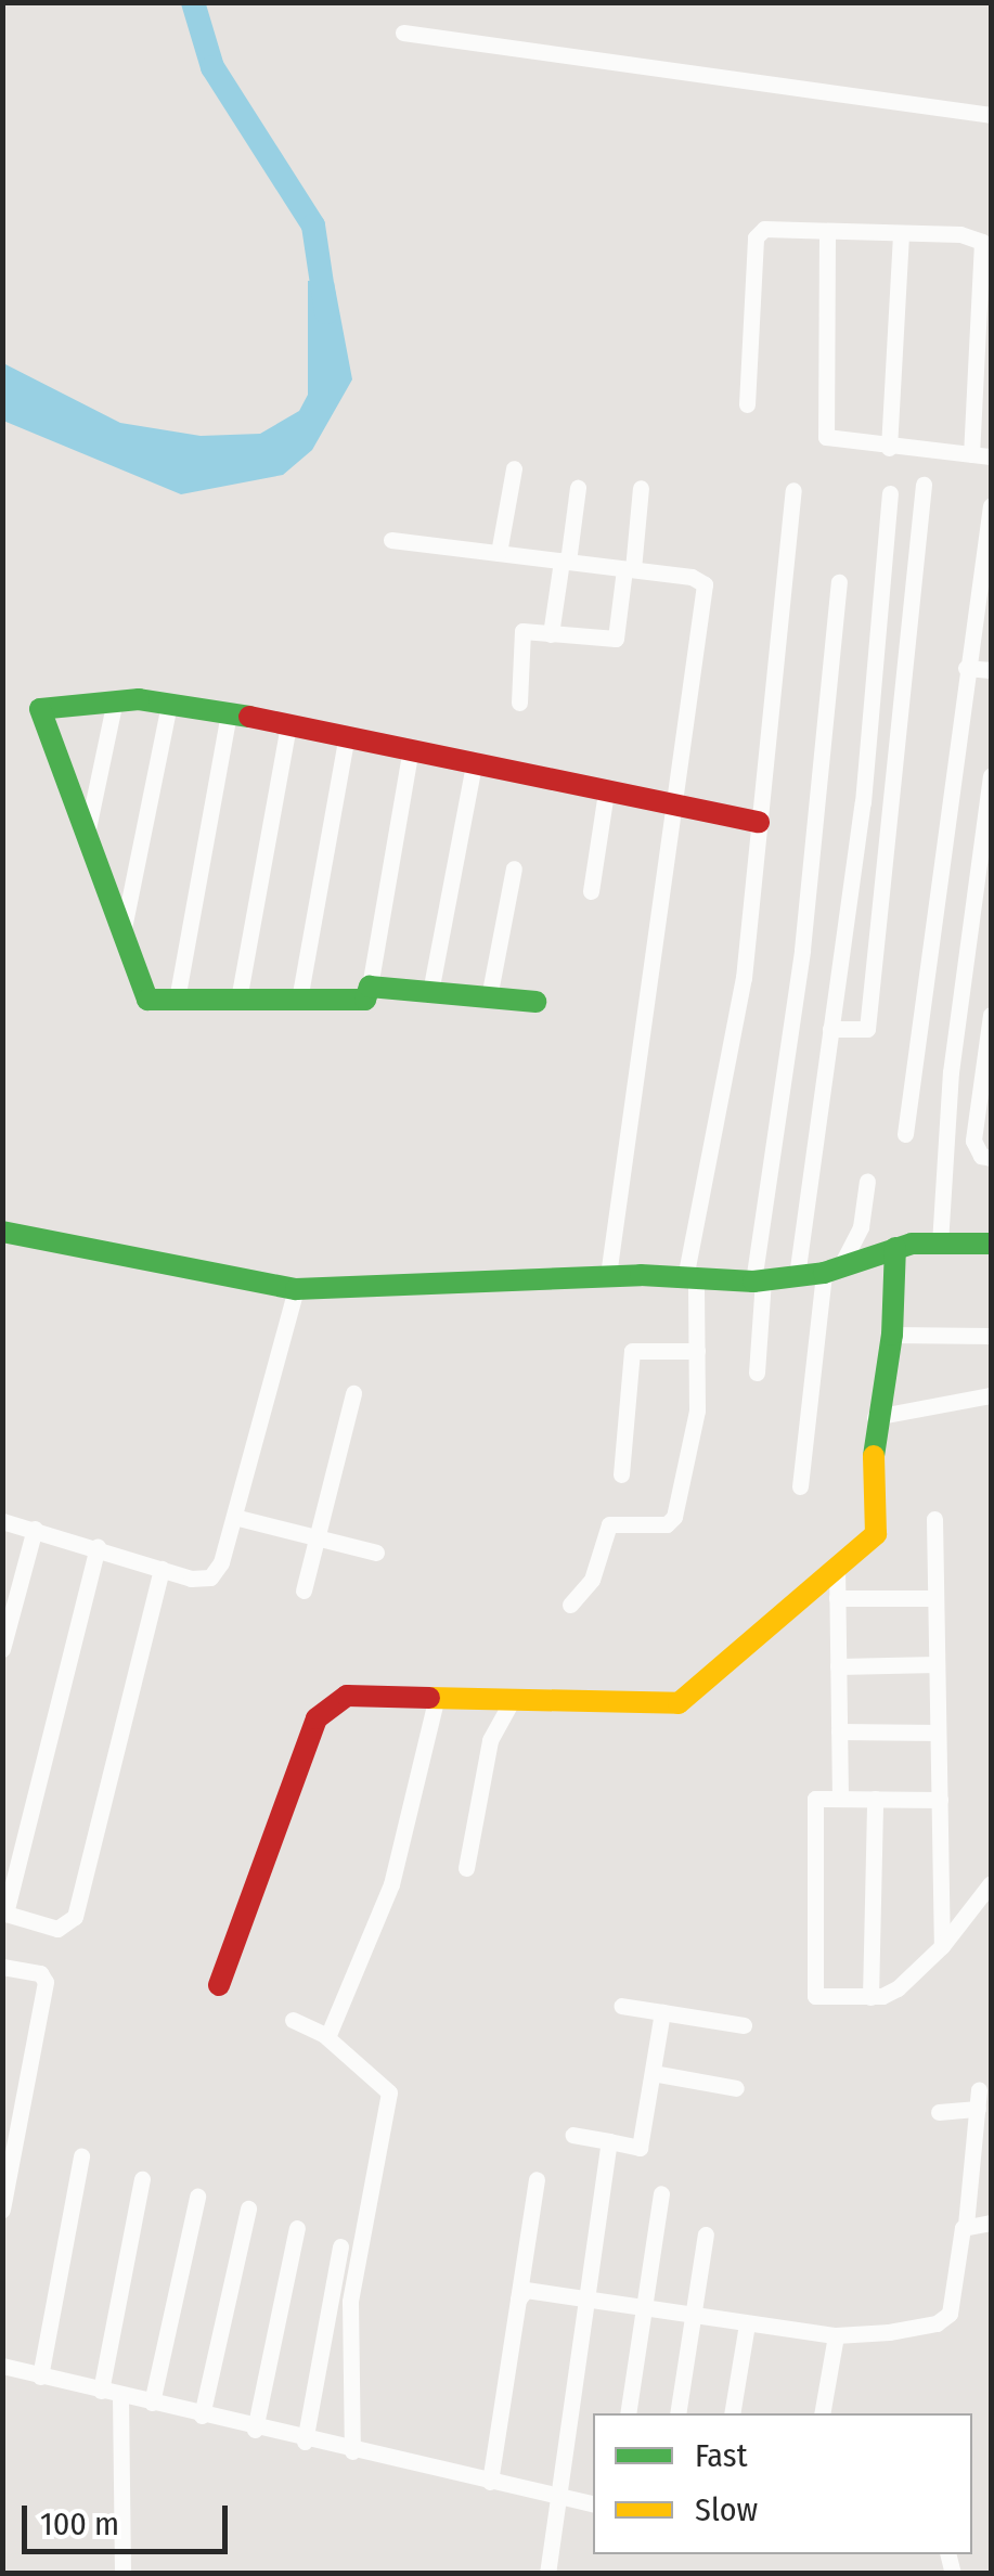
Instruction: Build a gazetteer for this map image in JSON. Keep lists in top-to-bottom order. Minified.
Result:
{"legend":["Fast","Slow"],"scale_bar":"100 m"}
